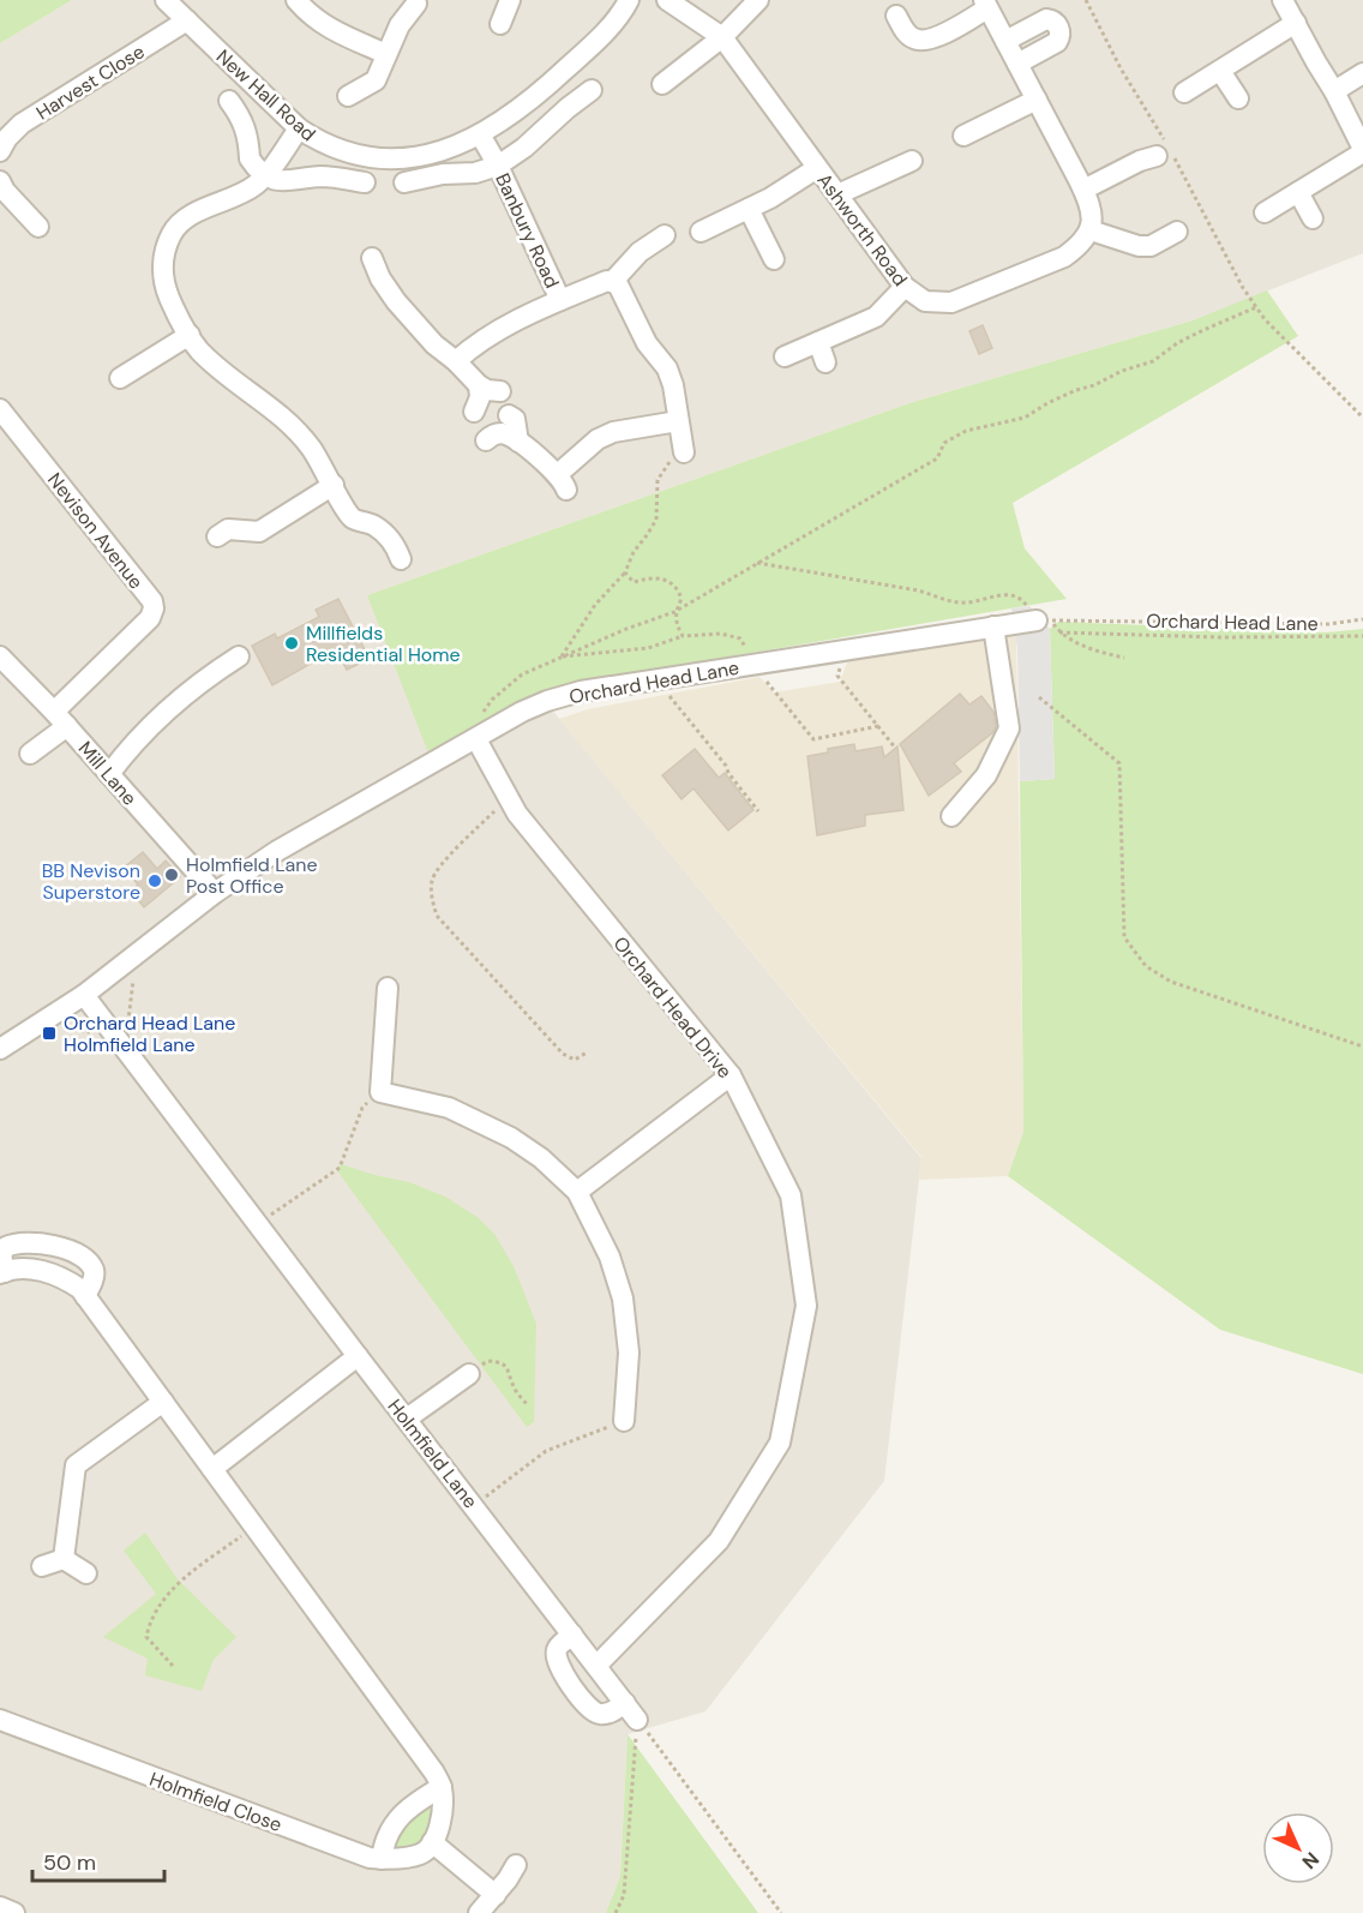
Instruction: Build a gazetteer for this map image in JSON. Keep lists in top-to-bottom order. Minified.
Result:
{"streets":{"street":["Harvest Close","New Hall Road","Ashworth Road","Banbury Road","Nevison Avenue","Orchard Head Lane","Mill Lane","Orchard Head Drive","Holmfield Lane","Holmfield Close"]},"crossings":[["Harvest Close","New Hall Road"],["New Hall Road","Banbury Road"],["Nevison Avenue","Mill Lane"],["Orchard Head Lane","Mill Lane"],["Orchard Head Lane","Orchard Head Drive"],["Orchard Head Lane","Holmfield Lane"],["Orchard Head Drive","Holmfield Lane"]],"places":{"other":["Millfields Residential Home","Holmfield Lane Post Office","BB Nevison Superstore"],"transit":["Orchard Head Lane Holmfield Lane"]},"scale_bar":"50 m","north":"bottom right"}
